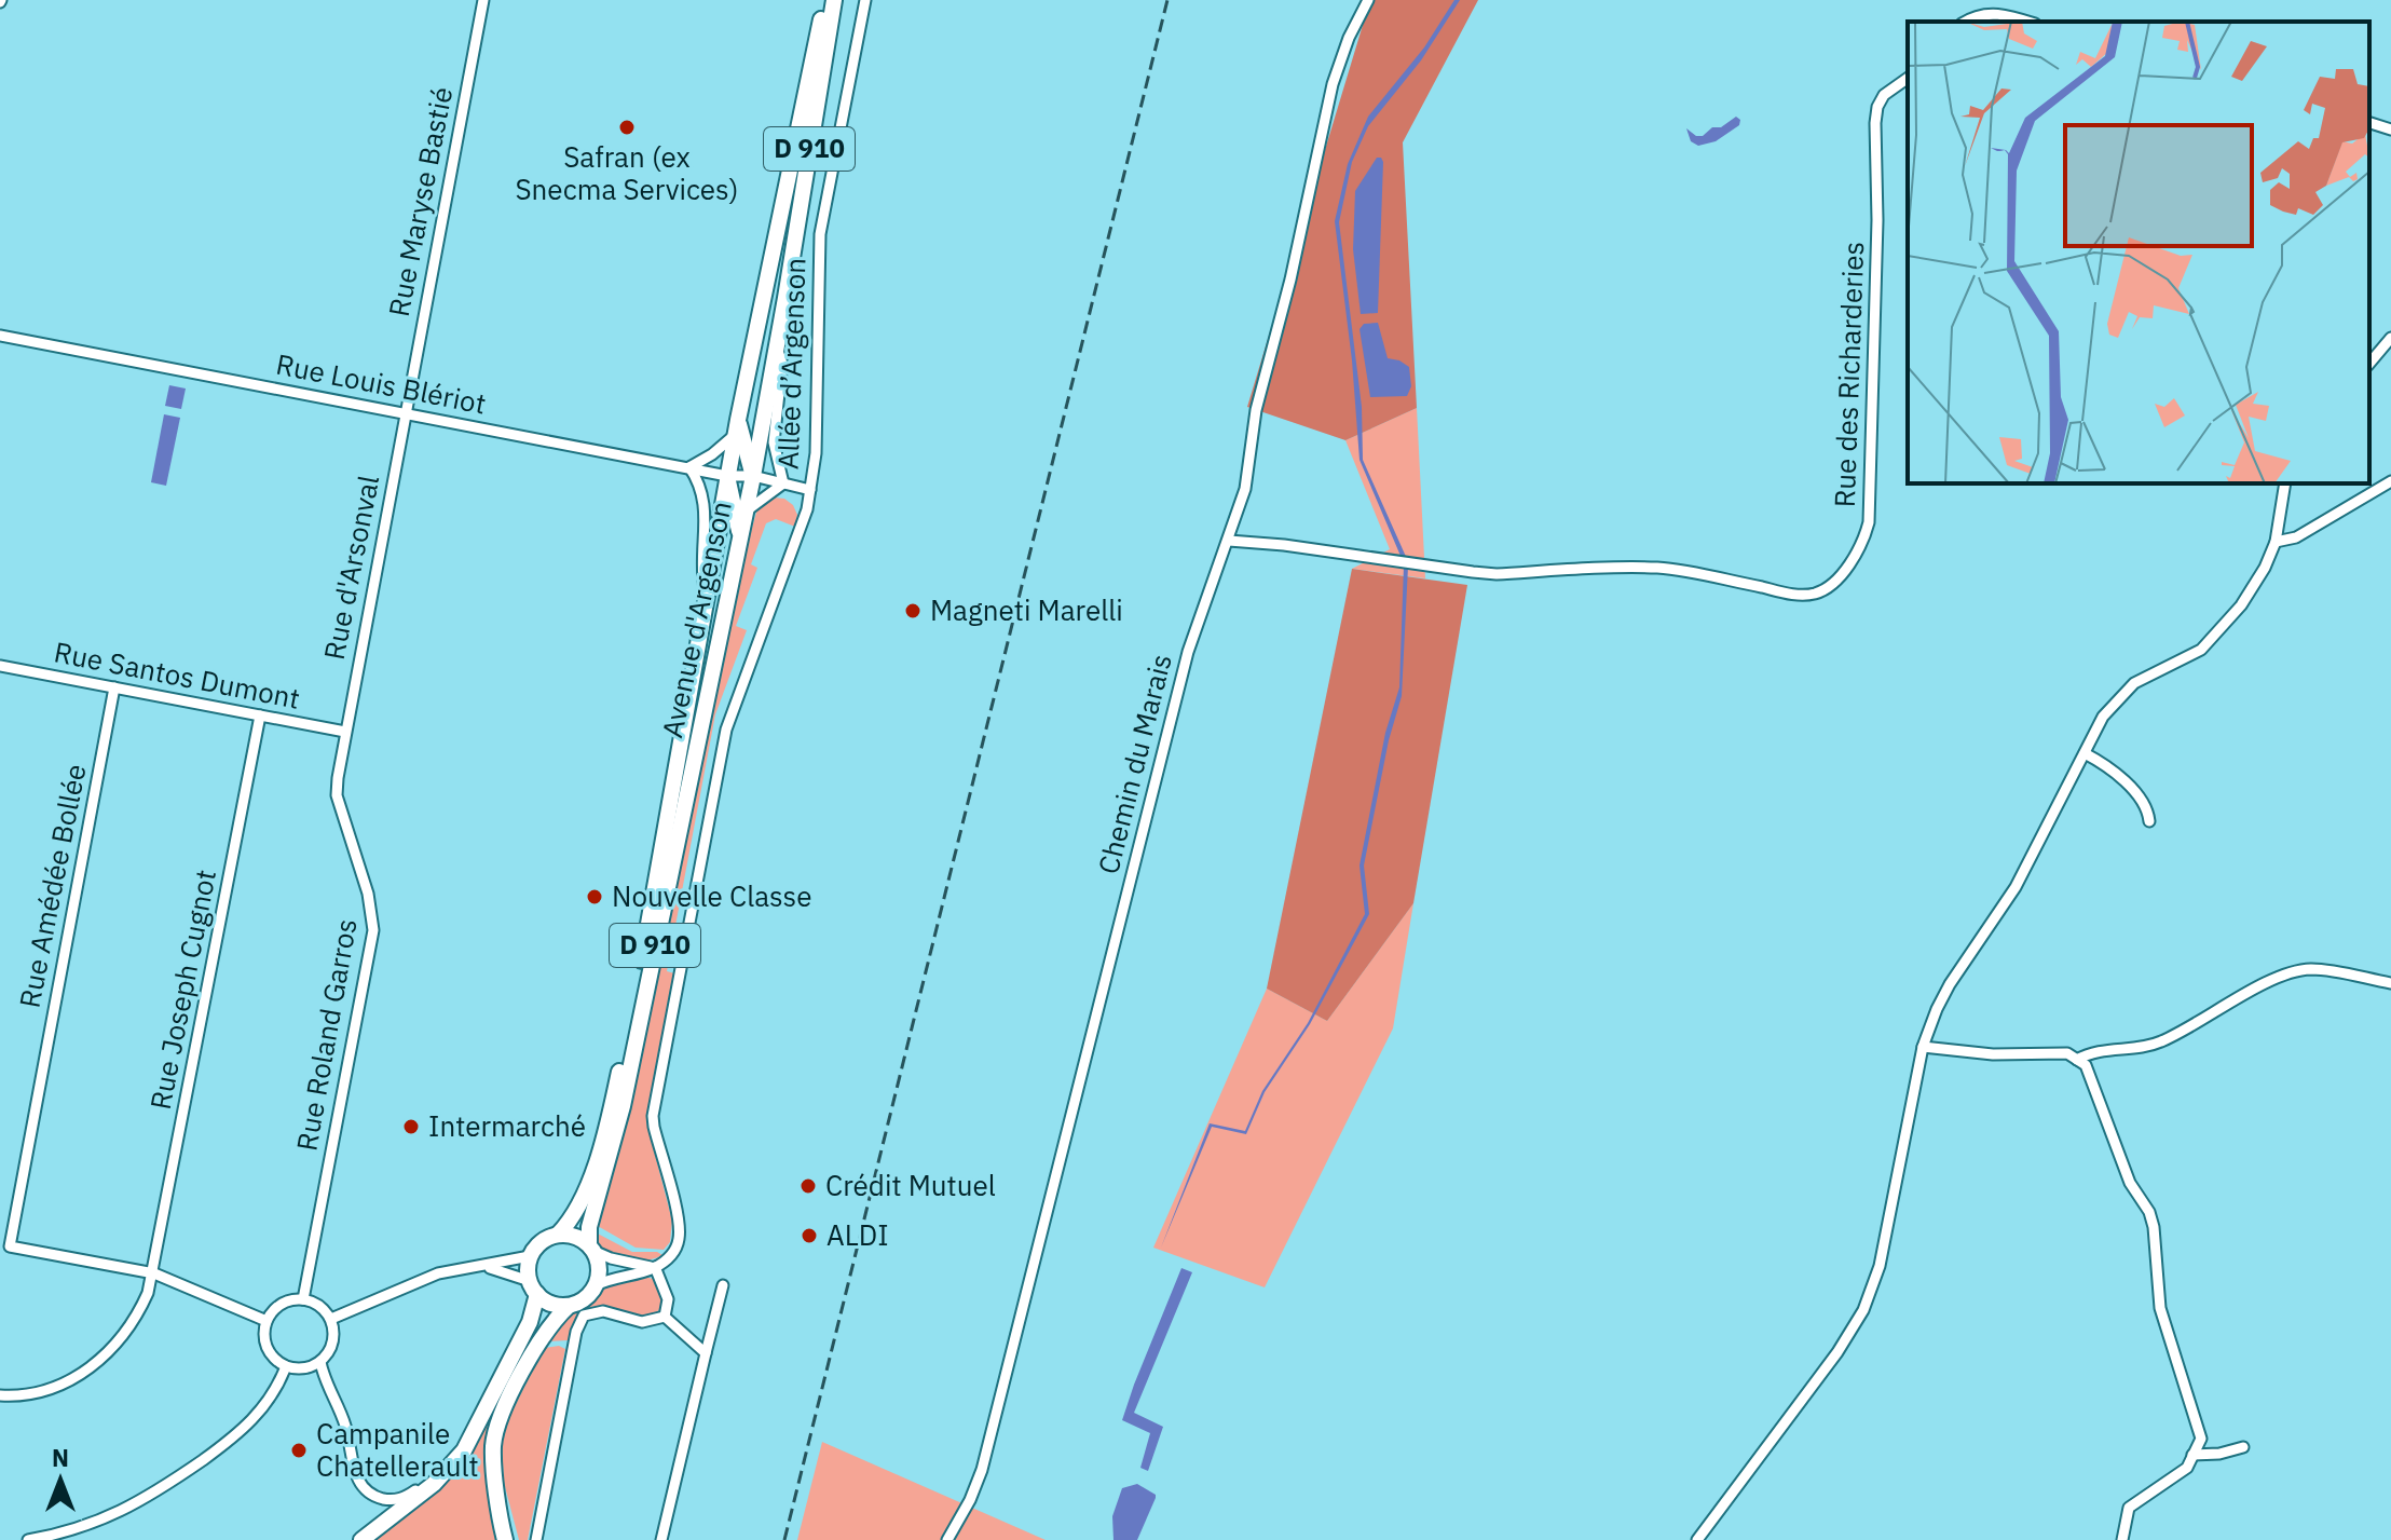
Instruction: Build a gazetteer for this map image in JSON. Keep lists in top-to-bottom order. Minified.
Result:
{"streets":{"main road":["D 910","Avenue d'Argenson"],"street":["Rue Maryse Bastié","Allée d’Argenson","Rue des Richarderies","Rue Louis Blériot","Rue d'Arsonval","Rue Santos Dumont","Chemin du Marais","Rue Amédée Bollée","Rue Joseph Cugnot","Rue Roland Garros"]},"crossings":[["Rue Maryse Bastié","Rue Louis Blériot"],["Rue Maryse Bastié","Rue d'Arsonval"],["Allée d’Argenson","Rue Louis Blériot"],["Rue des Richarderies","Chemin du Marais"],["Rue Louis Blériot","Rue d'Arsonval"],["Rue Louis Blériot","Avenue d'Argenson"],["Rue d'Arsonval","Rue Santos Dumont"],["Rue d'Arsonval","Rue Roland Garros"],["Rue Santos Dumont","Rue Amédée Bollée"],["Rue Santos Dumont","Rue Joseph Cugnot"],["Rue Santos Dumont","Rue Roland Garros"],["Rue Amédée Bollée","Rue Joseph Cugnot"]],"places":["Safran (ex Snecma Services)","Magneti Marelli","Nouvelle Classe","Intermarché","Crédit Mutuel","ALDI","Campanile Chatellerault"],"north":"top"}
